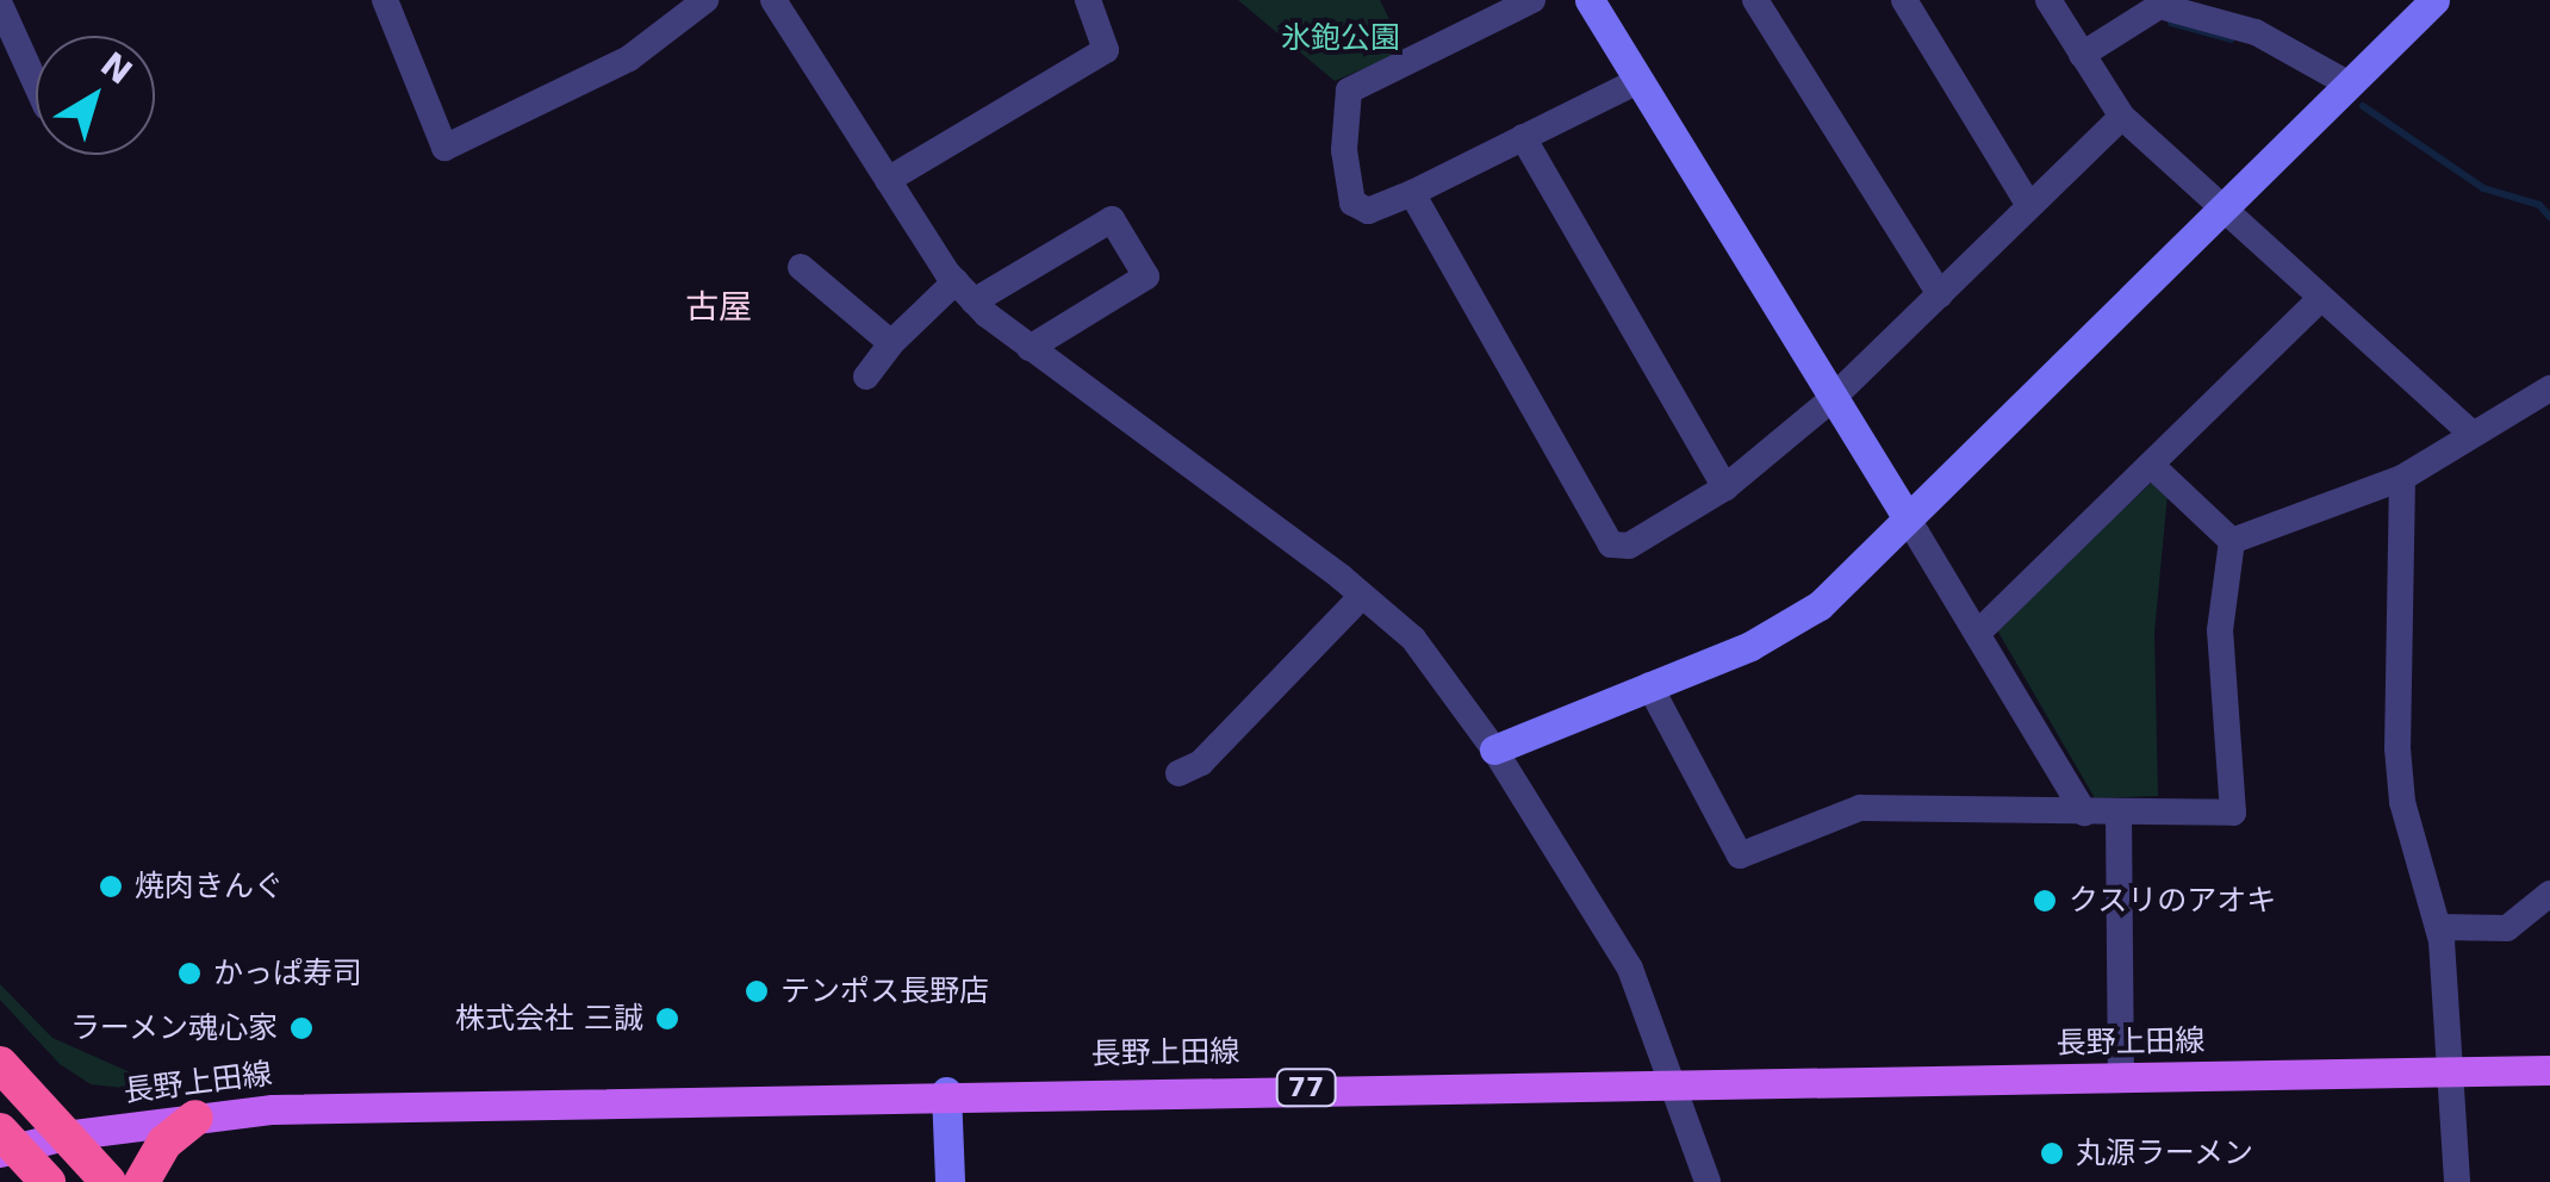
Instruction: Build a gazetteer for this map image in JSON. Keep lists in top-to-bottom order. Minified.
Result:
{"streets":{"main road":["長野上田線","77"]},"districts":["古屋"],"parks":["氷鉋公園"],"places":["焼肉きんぐ","クスリのアオキ","かっぱ寿司","テンポス長野店","株式会社 三誠","ラーメン魂心家","丸源ラーメン"],"north":"top right"}
